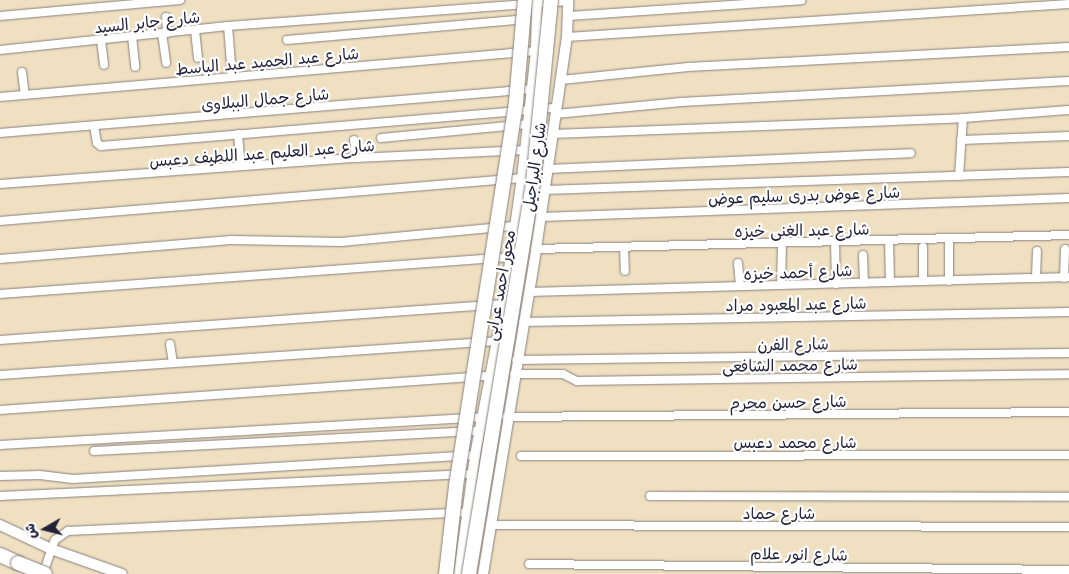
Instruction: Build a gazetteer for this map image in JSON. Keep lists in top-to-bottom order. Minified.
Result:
{"streets":{"highway":["محور احمد عرابى"],"street":["شارع جابر السيد","شارع عبد الحميد عبد الباسط","شارع جمال الببلاوى","شارع عبد العليم عبد اللطيف دعبس","شارع البراجيل","شارع عوض بدرى سليم عوض","شارع عبد الغنى خيزه","شارع أحمد خيزه","شارع عبد المعبود مراد","شارع الفرن","شارع محمد الشافعى","شارع حسن محرم","شارع محمد دعبس","شارع حماد","شارع انور علام"]},"crossings":[["شارع جابر السيد","شارع البراجيل"],["شارع جابر السيد","محور احمد عرابى"],["شارع عبد الحميد عبد الباسط","شارع البراجيل"],["شارع جمال الببلاوى","شارع البراجيل"],["شارع عبد العليم عبد اللطيف دعبس","شارع البراجيل"],["شارع البراجيل","شارع عوض بدرى سليم عوض"],["شارع البراجيل","شارع عبد الغنى خيزه"],["شارع البراجيل","شارع أحمد خيزه"],["شارع البراجيل","محور احمد عرابى"],["شارع البراجيل","شارع عبد المعبود مراد"],["شارع البراجيل","شارع الفرن"],["شارع البراجيل","شارع محمد الشافعى"],["شارع البراجيل","شارع حسن محرم"],["شارع البراجيل","شارع حماد"]],"north":"left"}
